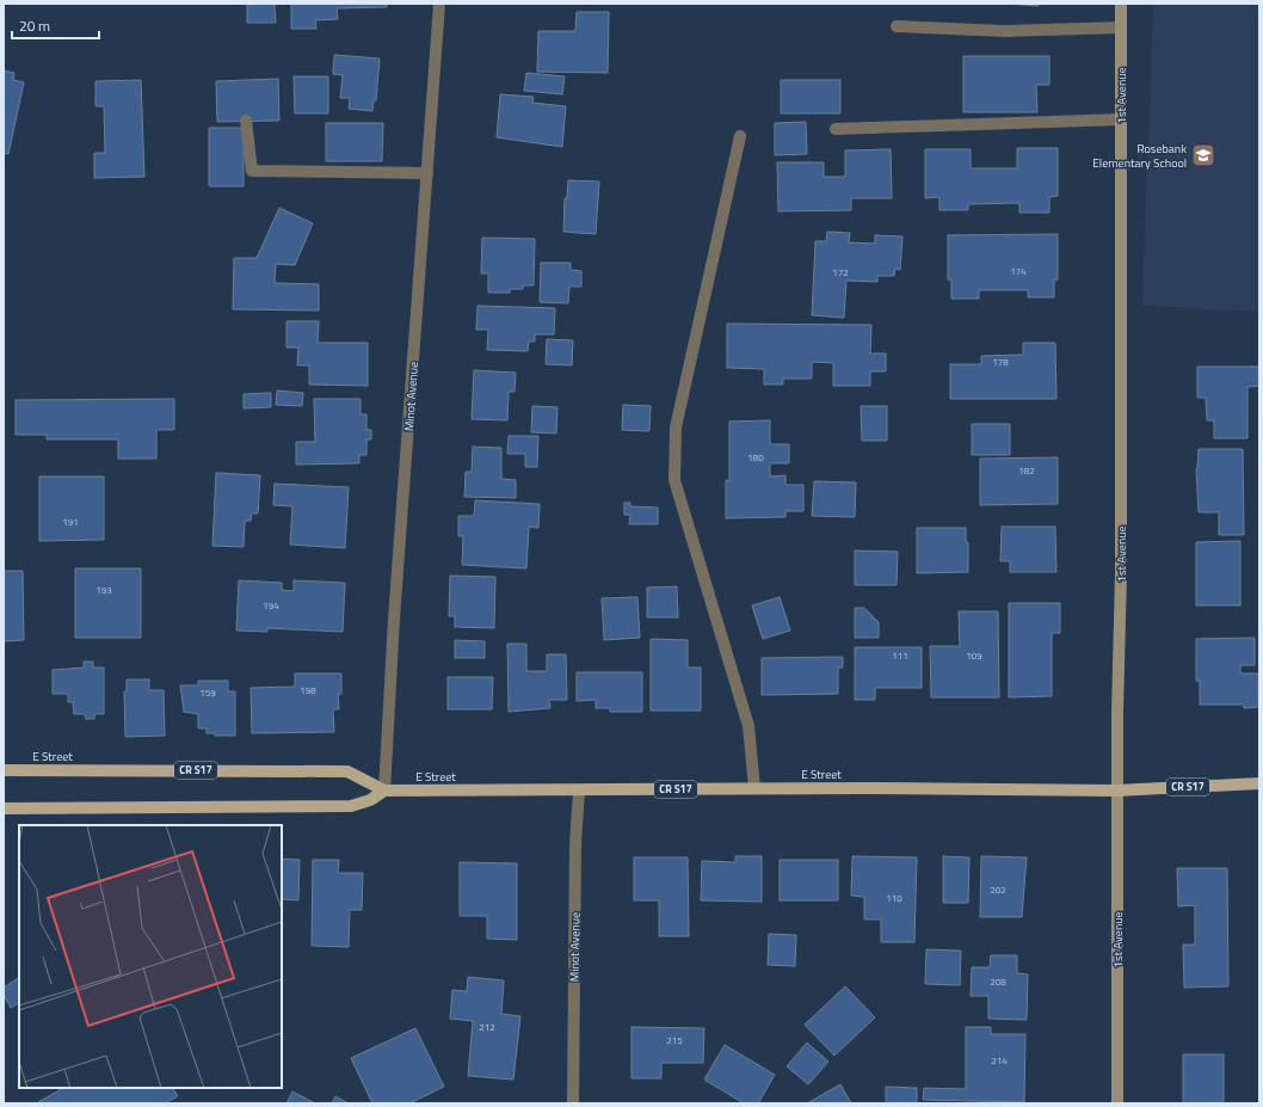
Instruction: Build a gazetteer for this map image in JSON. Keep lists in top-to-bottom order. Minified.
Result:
{"streets":{"main road":["E Street","CR S17"],"street":["1st Avenue","Minot Avenue"]},"crossings":[["1st Avenue","E Street"],["Minot Avenue","E Street"]],"places":{"school or university":["Rosebank Elementary School"]},"house_numbers":["174","172","178","180","182","191","193","194","111","109","198","159","202","110","208","212","215","214"],"scale_bar":"20 m"}
